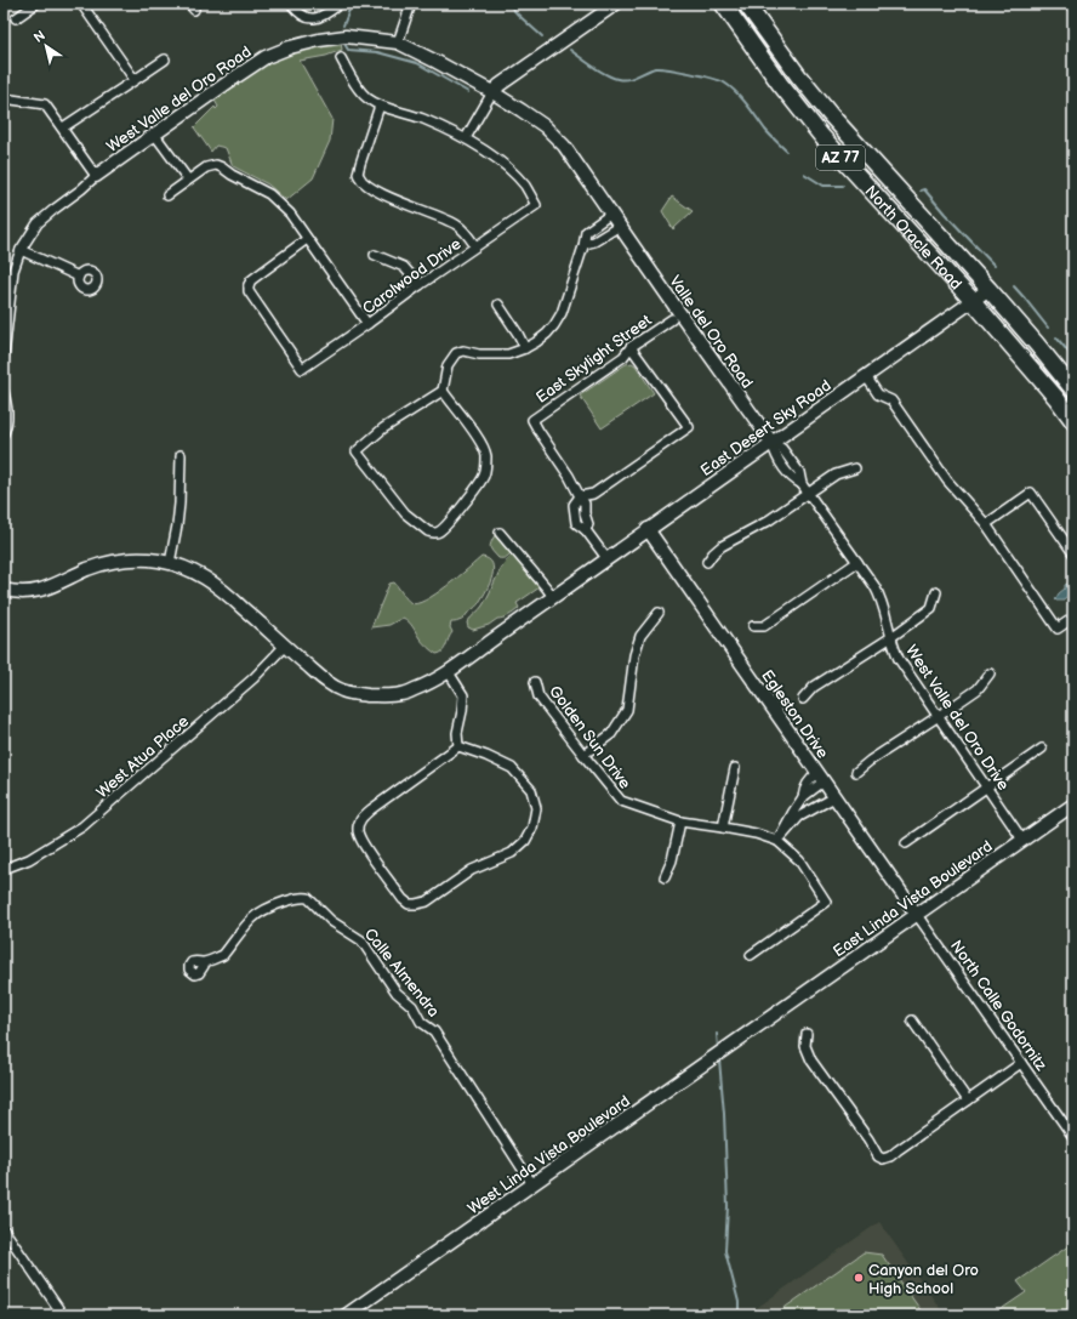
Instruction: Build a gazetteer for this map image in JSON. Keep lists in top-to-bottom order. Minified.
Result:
{"streets":{"highway":["AZ 77","North Oracle Road"],"street":["West Valle del Oro Road","Carolwood Drive","Valle del Oro Road","East Skylight Street","East Desert Sky Road","Egleston Drive","West Valle del Oro Drive","Golden Sun Drive","West Atua Place","East Linda Vista Boulevard","Calle Almendra","North Calle Godornitz","West Linda Vista Boulevard"]},"crossings":[["West Valle del Oro Road","Valle del Oro Road"],["North Oracle Road","East Desert Sky Road"],["Valle del Oro Road","East Desert Sky Road"],["Valle del Oro Road","West Valle del Oro Drive"],["East Desert Sky Road","Egleston Drive"],["East Desert Sky Road","West Valle del Oro Drive"],["East Desert Sky Road","West Atua Place"],["Egleston Drive","East Linda Vista Boulevard"],["Egleston Drive","North Calle Godornitz"],["West Valle del Oro Drive","East Linda Vista Boulevard"],["East Linda Vista Boulevard","North Calle Godornitz"],["East Linda Vista Boulevard","West Linda Vista Boulevard"],["Calle Almendra","West Linda Vista Boulevard"]],"places":["Canyon del Oro High School"],"north":"top left"}
